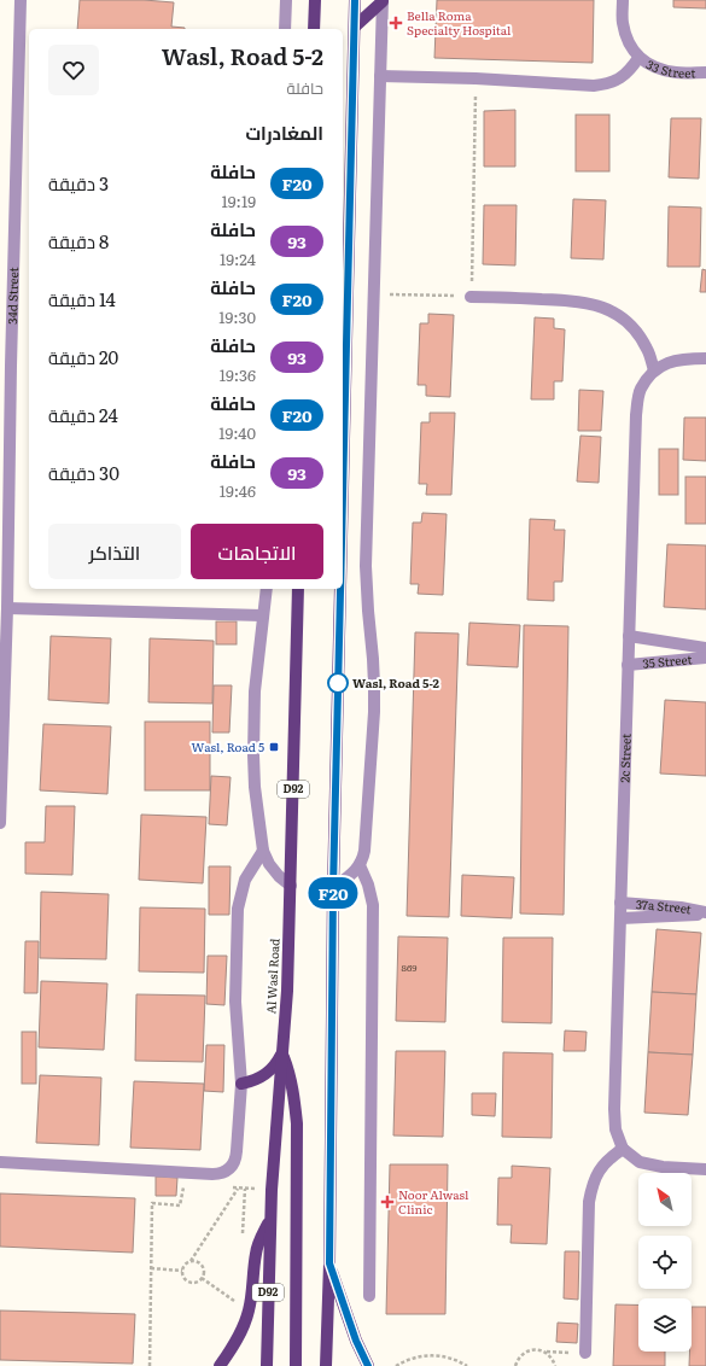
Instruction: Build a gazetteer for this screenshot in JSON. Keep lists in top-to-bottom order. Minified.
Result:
{"streets":{"main road":["D92","Al Wasl Road"],"street":["33 Street","34d Street","35 Street","2c Street","37a Street"]},"crossings":[["35 Street","2c Street"],["2c Street","37a Street"]],"places":{"health":["Bella Roma Specialty Hospital","Noor Alwasl Clinic"],"other":["Wasl, Road 5-2"],"transit":["Wasl, Road 5"]},"lines":["bus line F20"],"house_numbers":["869"],"north":"top left","page":{"on_map":"F20","heading":[["Wasl, Road 5-2","حافلة"],"المغادرات"],"list":[{"mark":"F20","name":"حافلة","note":"19:19","value":"3 دقيقة"},{"mark":"93","name":"حافلة","note":"19:24","value":"8 دقيقة"},{"mark":"F20","name":"حافلة","note":"19:30","value":"14 دقيقة"},{"mark":"93","name":"حافلة","note":"19:36","value":"20 دقيقة"},{"mark":"F20","name":"حافلة","note":"19:40","value":"24 دقيقة"},{"mark":"93","name":"حافلة","note":"19:46","value":"30 دقيقة"}],"buttons":["الاتجاهات","التذاكر"]}}
